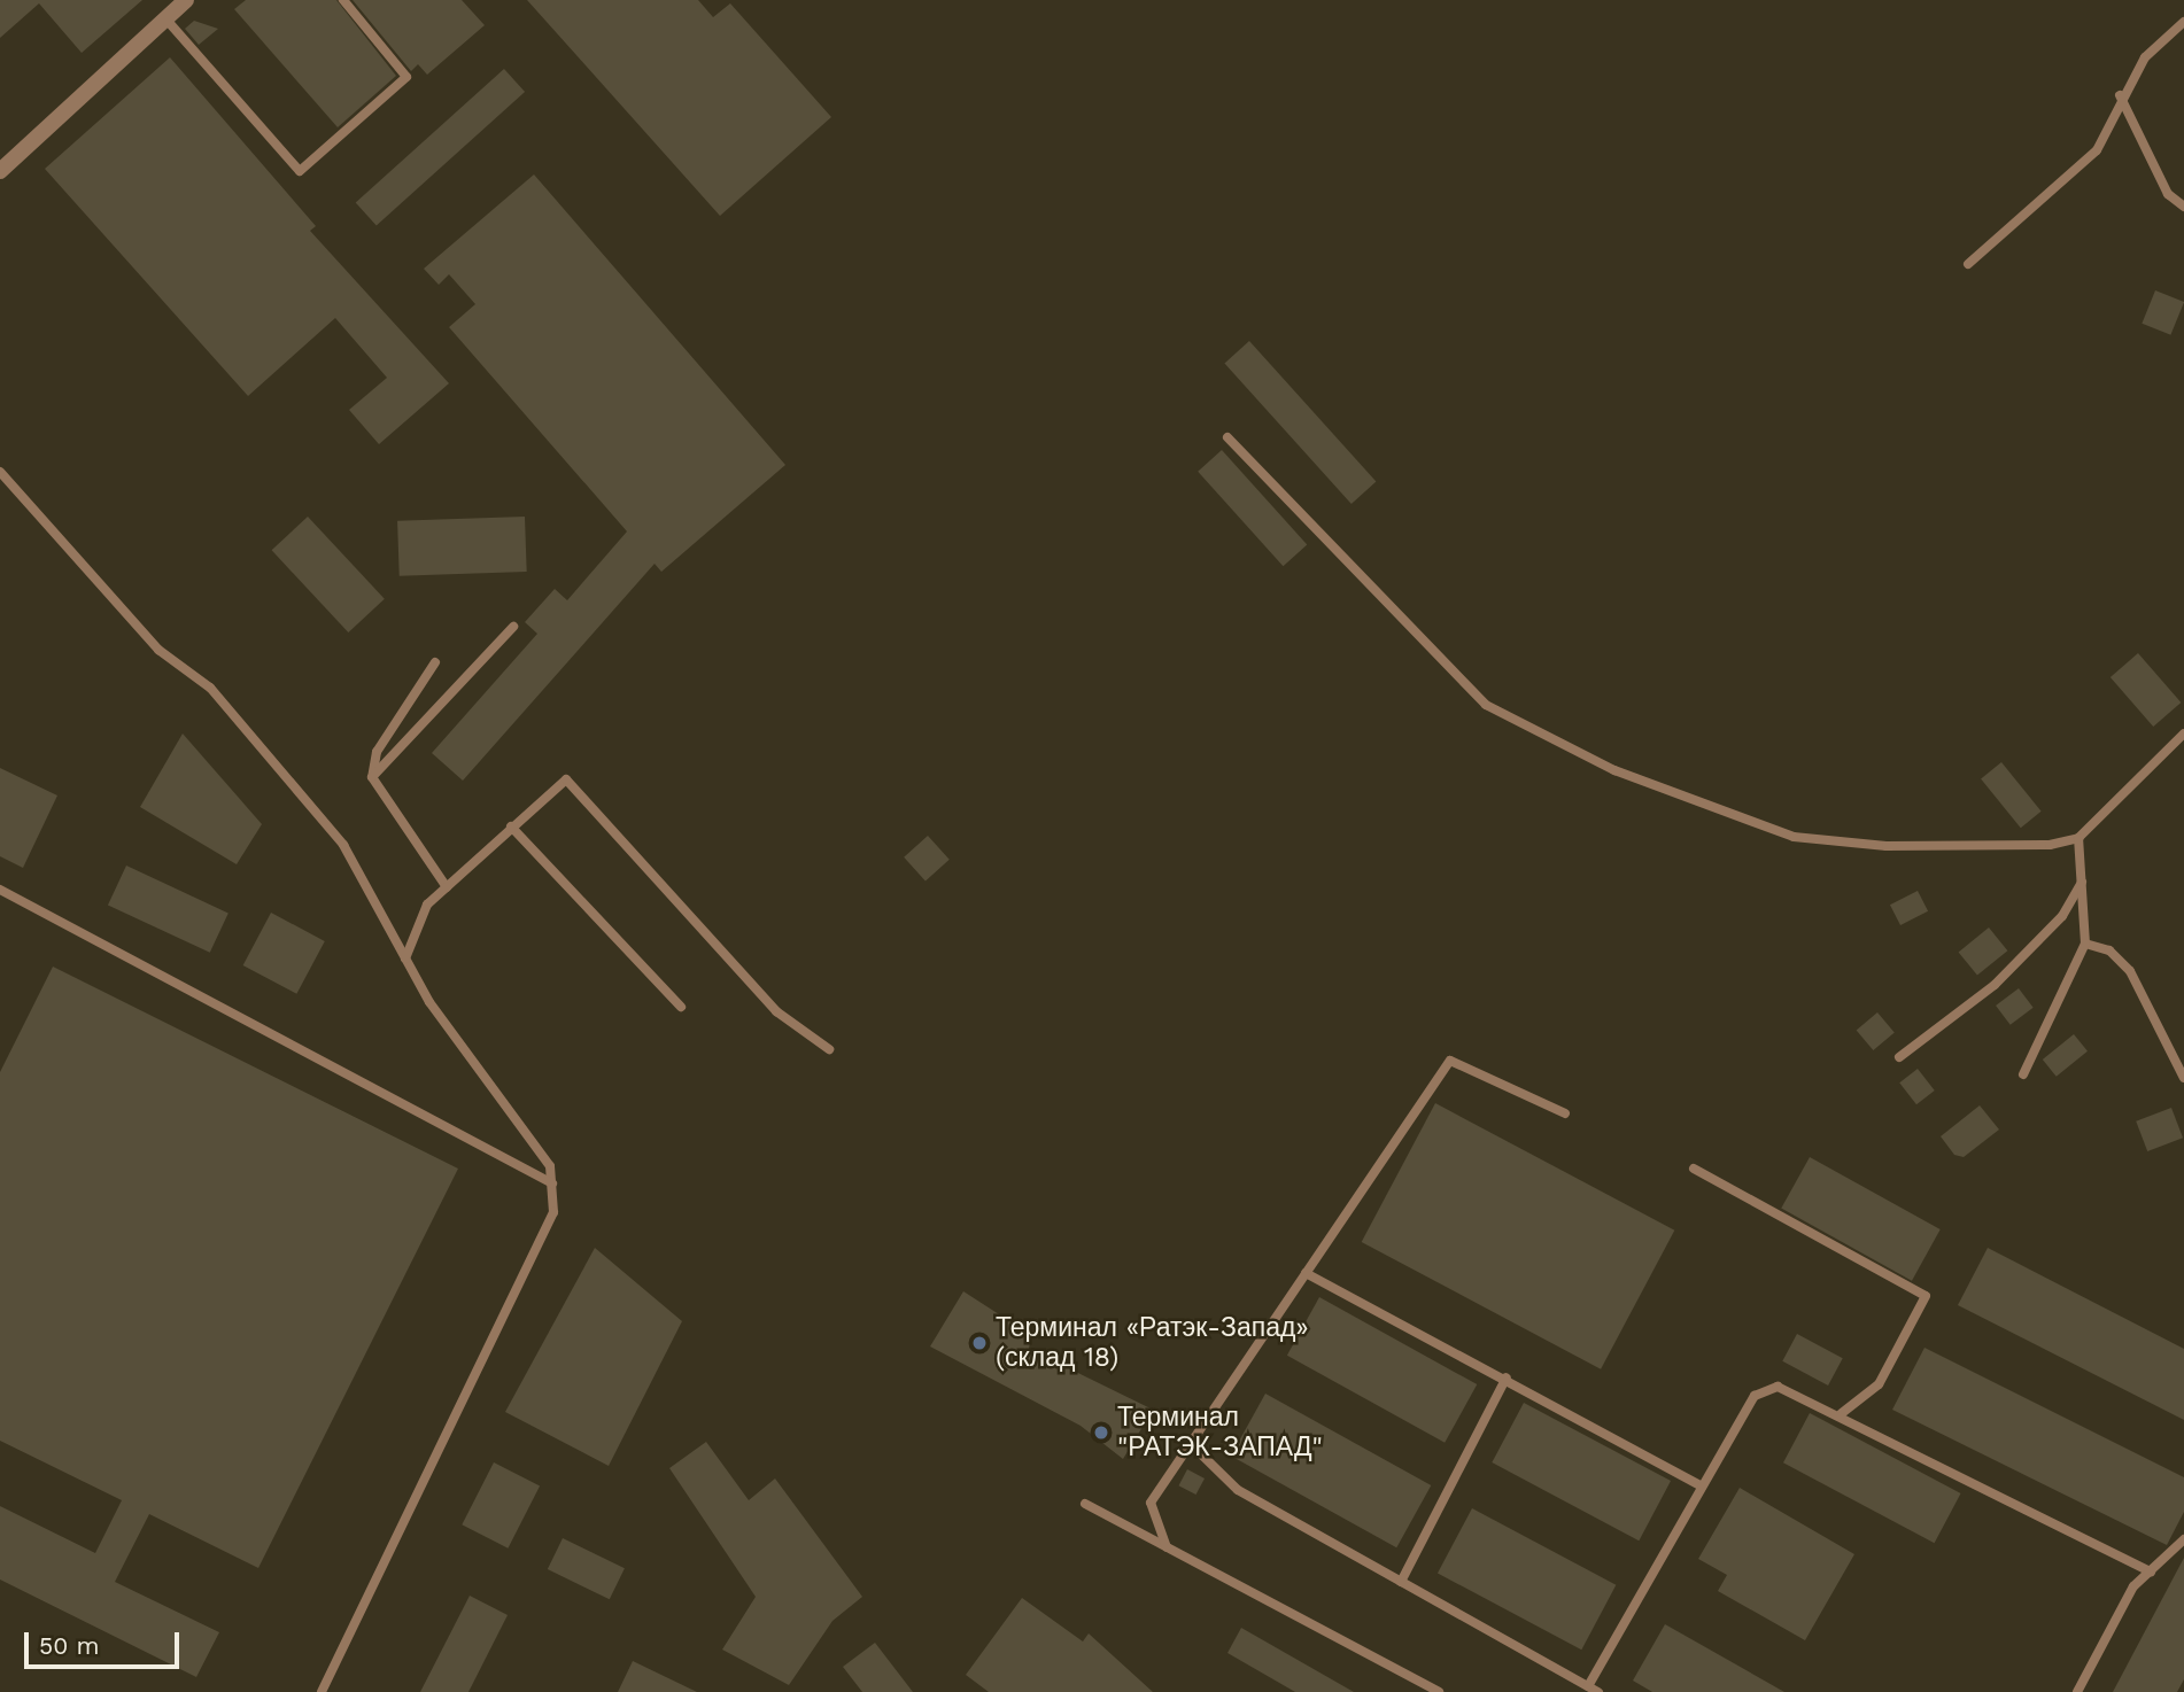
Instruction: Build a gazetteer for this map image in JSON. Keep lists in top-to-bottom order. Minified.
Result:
{"places":["Терминал «Ратэк-Запад» (склад 18)","Терминал \"РАТЭК-ЗАПАД\""],"scale_bar":"50 m"}
